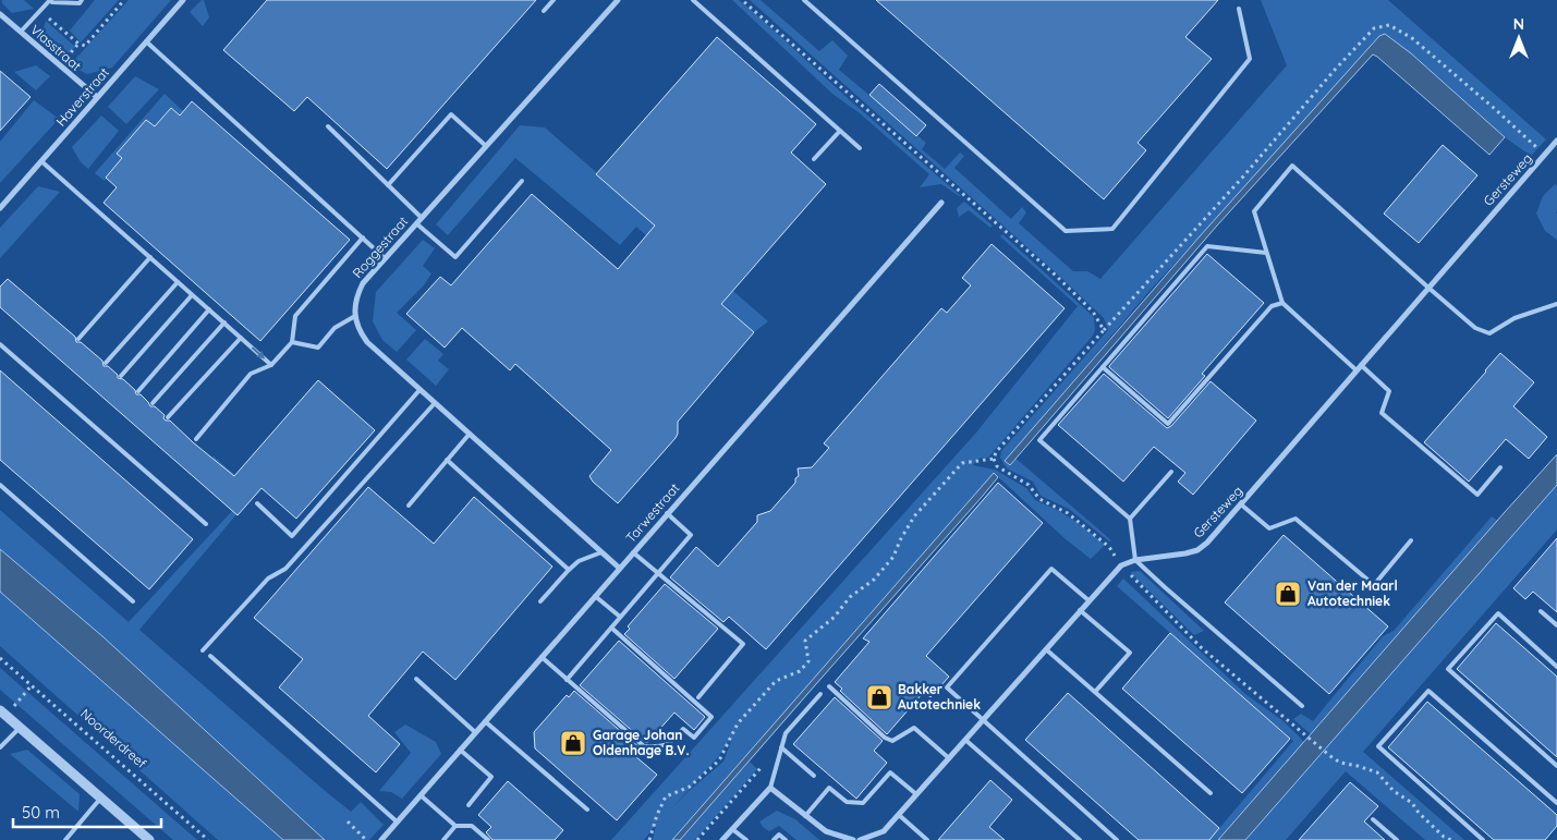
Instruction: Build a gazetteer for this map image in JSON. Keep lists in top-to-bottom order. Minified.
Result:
{"streets":{"street":["Vlasstraat","Haverstraat","Gersteweg","Roggestraat","Tarwestraat"],"path":["Noorderdreef"]},"crossings":[["Vlasstraat","Haverstraat"]],"places":{"shop":["Van der Maarl Autotechniek","Bakker Autotechniek","Garage Johan Oldenhage B.V."]},"scale_bar":"50 m","north":"top"}
